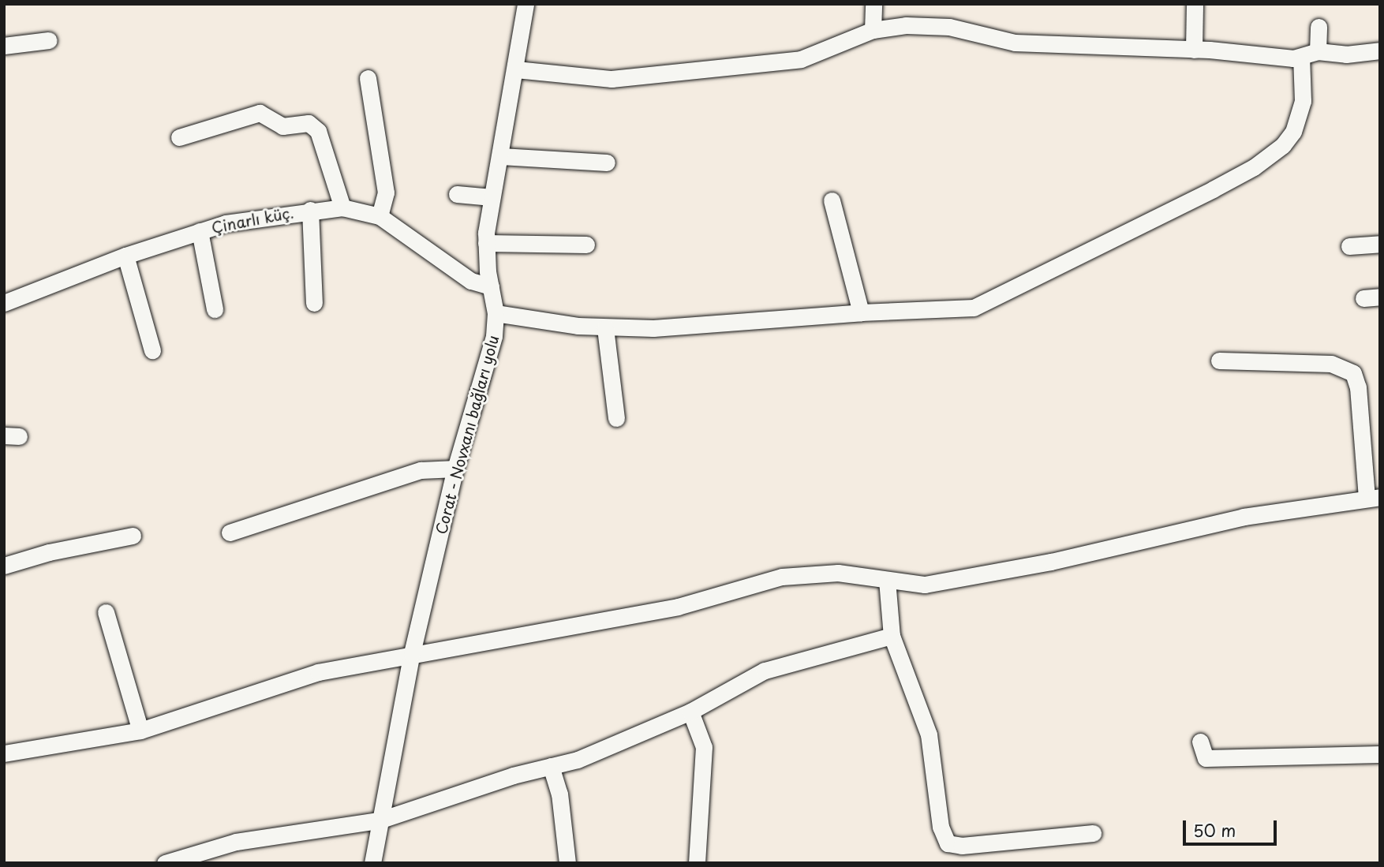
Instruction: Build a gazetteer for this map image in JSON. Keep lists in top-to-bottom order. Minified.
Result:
{"streets":{"street":["Çinarlı küç.","Corat - Novxanı bağları yolu"]},"crossings":[["Çinarlı küç.","Corat - Novxanı bağları yolu"]],"scale_bar":"50 m"}
